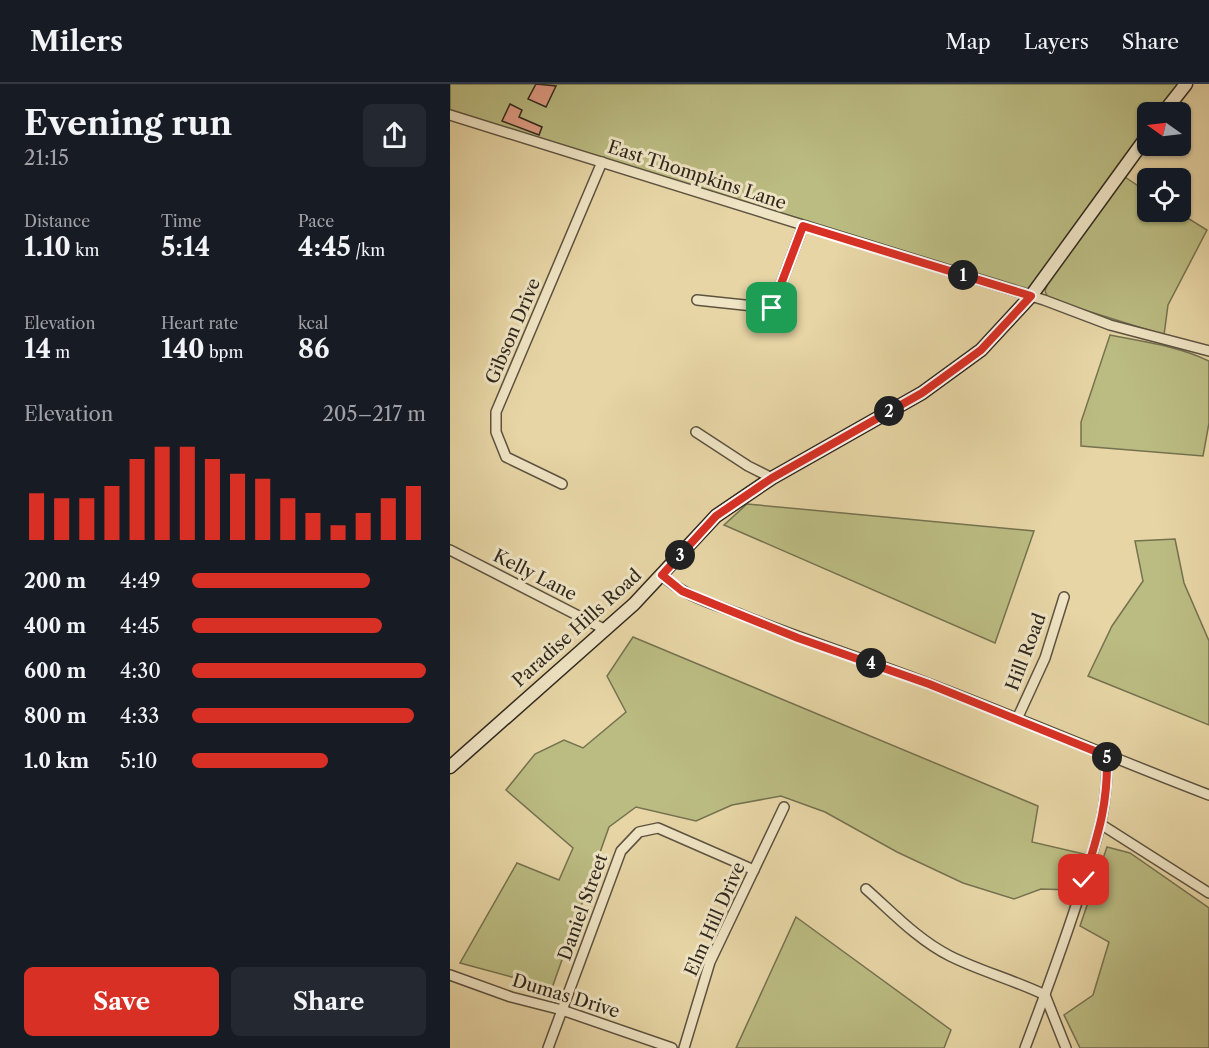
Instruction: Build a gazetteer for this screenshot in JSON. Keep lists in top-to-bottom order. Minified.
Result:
{"streets":{"street":["East Thompkins Lane","Gibson Drive","Kelly Lane","Paradise Hills Road","Hill Road","Daniel Street","Elm Hill Drive","Dumas Drive"]},"crossings":[["East Thompkins Lane","Gibson Drive"],["East Thompkins Lane","Paradise Hills Road"],["Kelly Lane","Paradise Hills Road"],["Daniel Street","Elm Hill Drive"],["Daniel Street","Dumas Drive"]],"north":"left","page":{"header":"Milers","nav":["Map","Layers","Share"],"heading":["Evening run","21:15"],"stats":[["Distance","1.10 km"],["Time","5:14"],["Pace","4:45 /km"],["Elevation","14 m"],["Heart rate","140 bpm"],["kcal","86"]],"pins":["1","2","3","4","5"],"chart":["Elevation","205–217 m"],"list":[{"name":"200 m","note":"4:49"},{"name":"400 m","note":"4:45"},{"name":"600 m","note":"4:30"},{"name":"800 m","note":"4:33"},{"name":"1.0 km","note":"5:10"}],"buttons":["Save","Share"]}}
